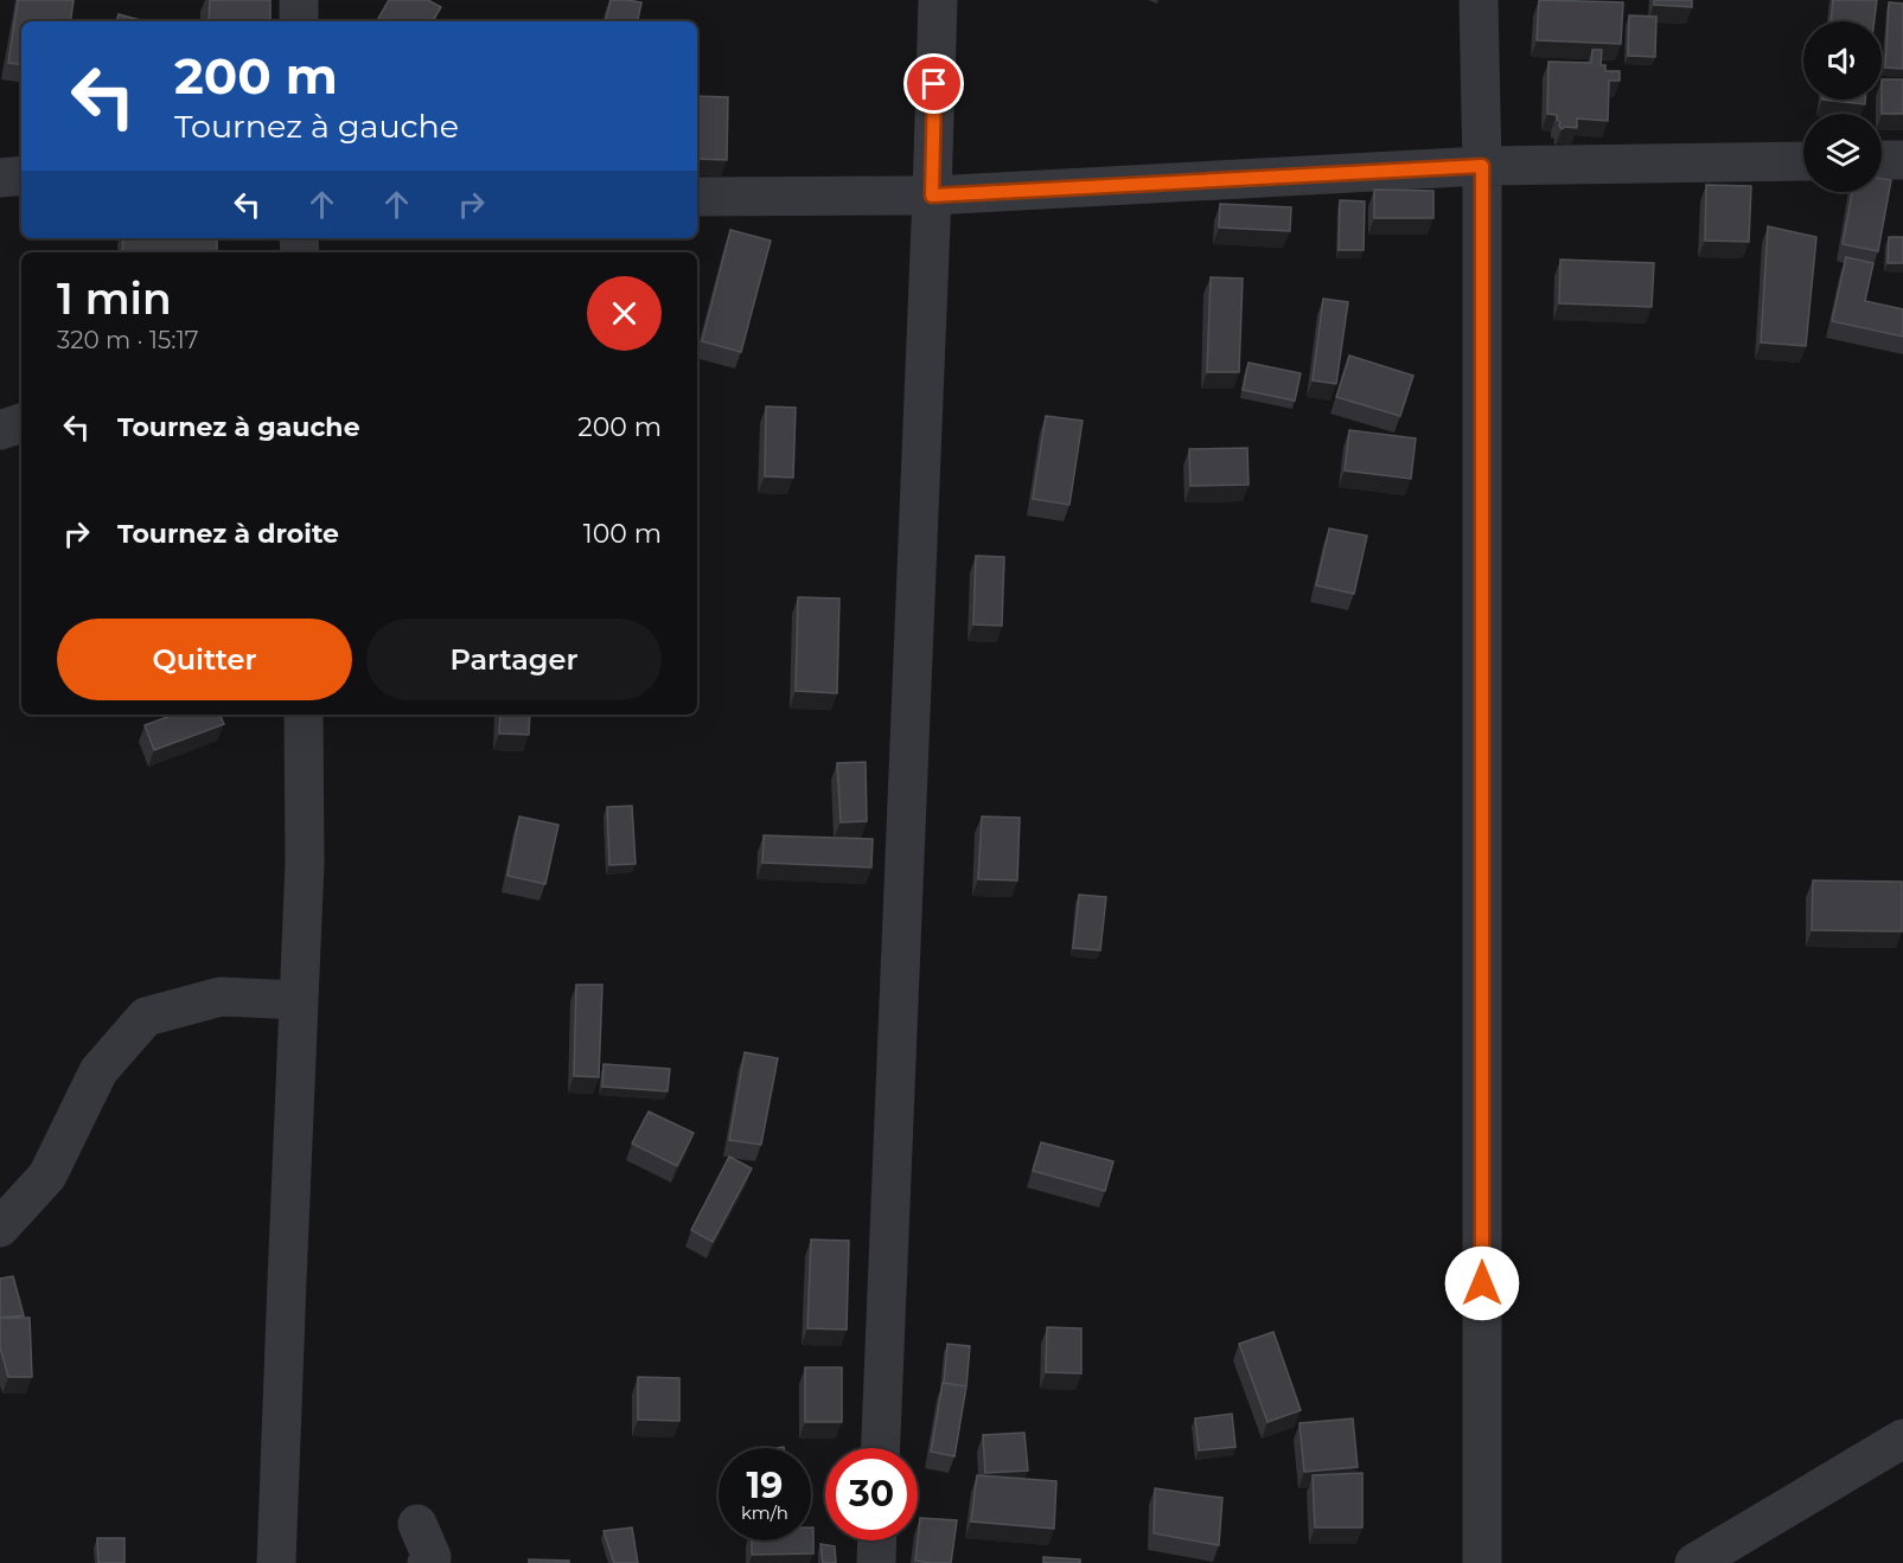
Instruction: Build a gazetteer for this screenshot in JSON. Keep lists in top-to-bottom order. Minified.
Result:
{"page":{"turn":["200 m","Tournez à gauche"],"heading":["1 min","320 m · 15:17"],"list":[{"name":"Tournez à gauche","value":"200 m"},{"name":"Tournez à droite","value":"100 m"}],"buttons":["Quitter","Partager"],"speed":"19 km/h","limit":"30"}}
